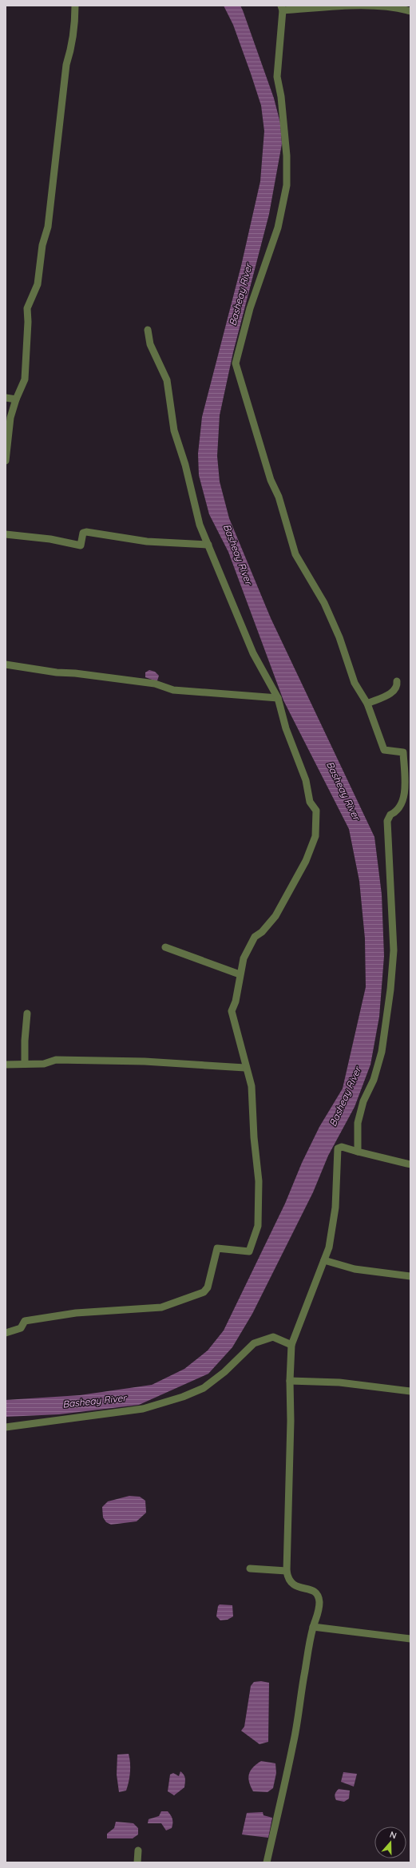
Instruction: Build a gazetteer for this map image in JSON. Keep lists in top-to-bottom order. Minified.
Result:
{"water":["Basheay River"],"north":"top"}
